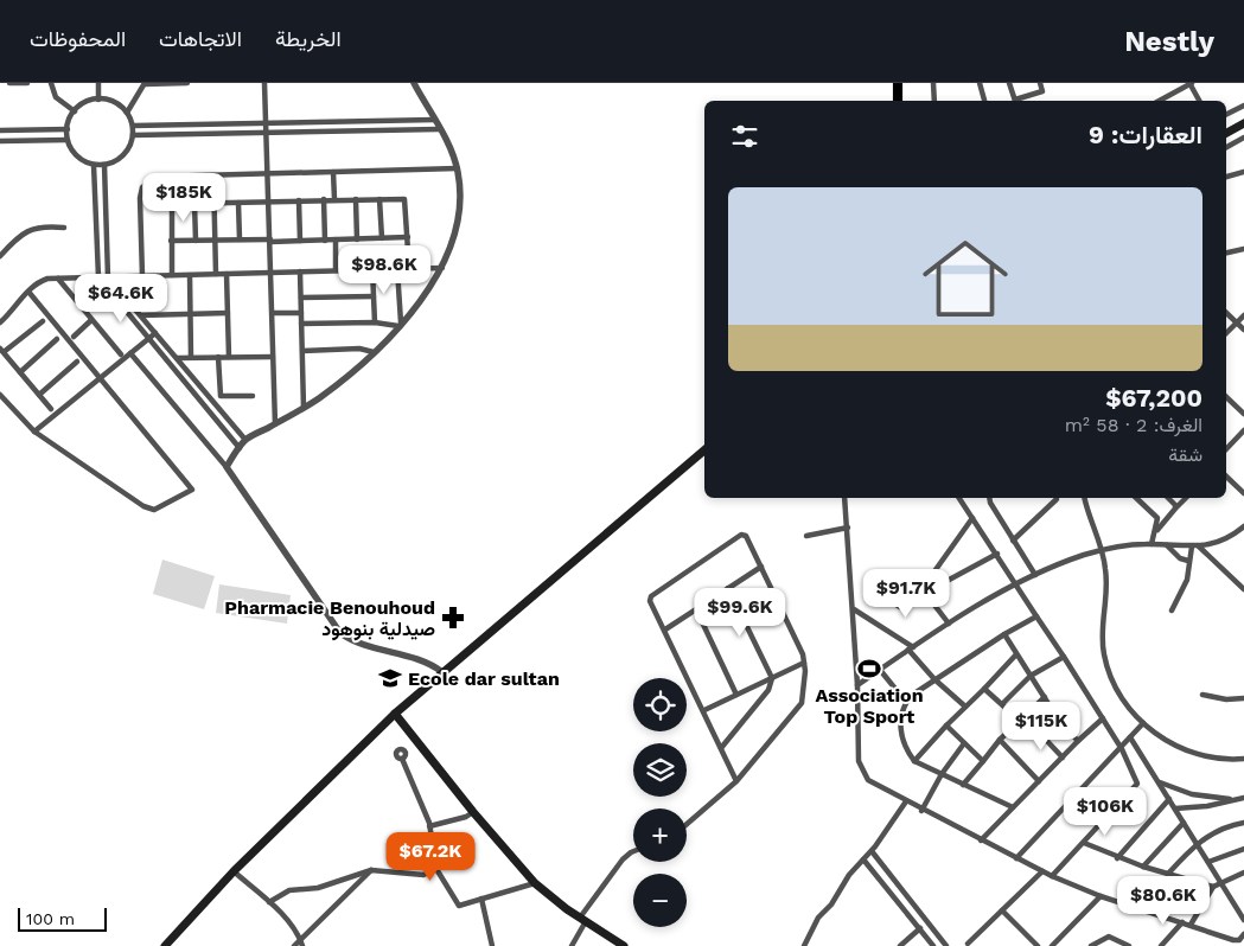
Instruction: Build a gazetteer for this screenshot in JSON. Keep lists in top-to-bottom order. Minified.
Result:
{"places":{"pharmacy":["Pharmacie Benouhoud صيدلية بنوهود"],"sports":["Association Top Sport"],"school or university":["Ecole dar sultan"]},"scale_bar":"100 m","page":{"header":"Nestly","nav":["الخريطة","الاتجاهات","المحفوظات"],"heading":"العقارات: 9","list":[{"name":"$67,200","note":"الغرف: 2 · 58 m² · شقة"}],"price":["$185K","$98.6K","$64.6K","$91.7K","$99.6K","$115K","$106K","$67.2K","$80.6K"],"map_buttons":["+","−"],"scale":"100 m"}}
